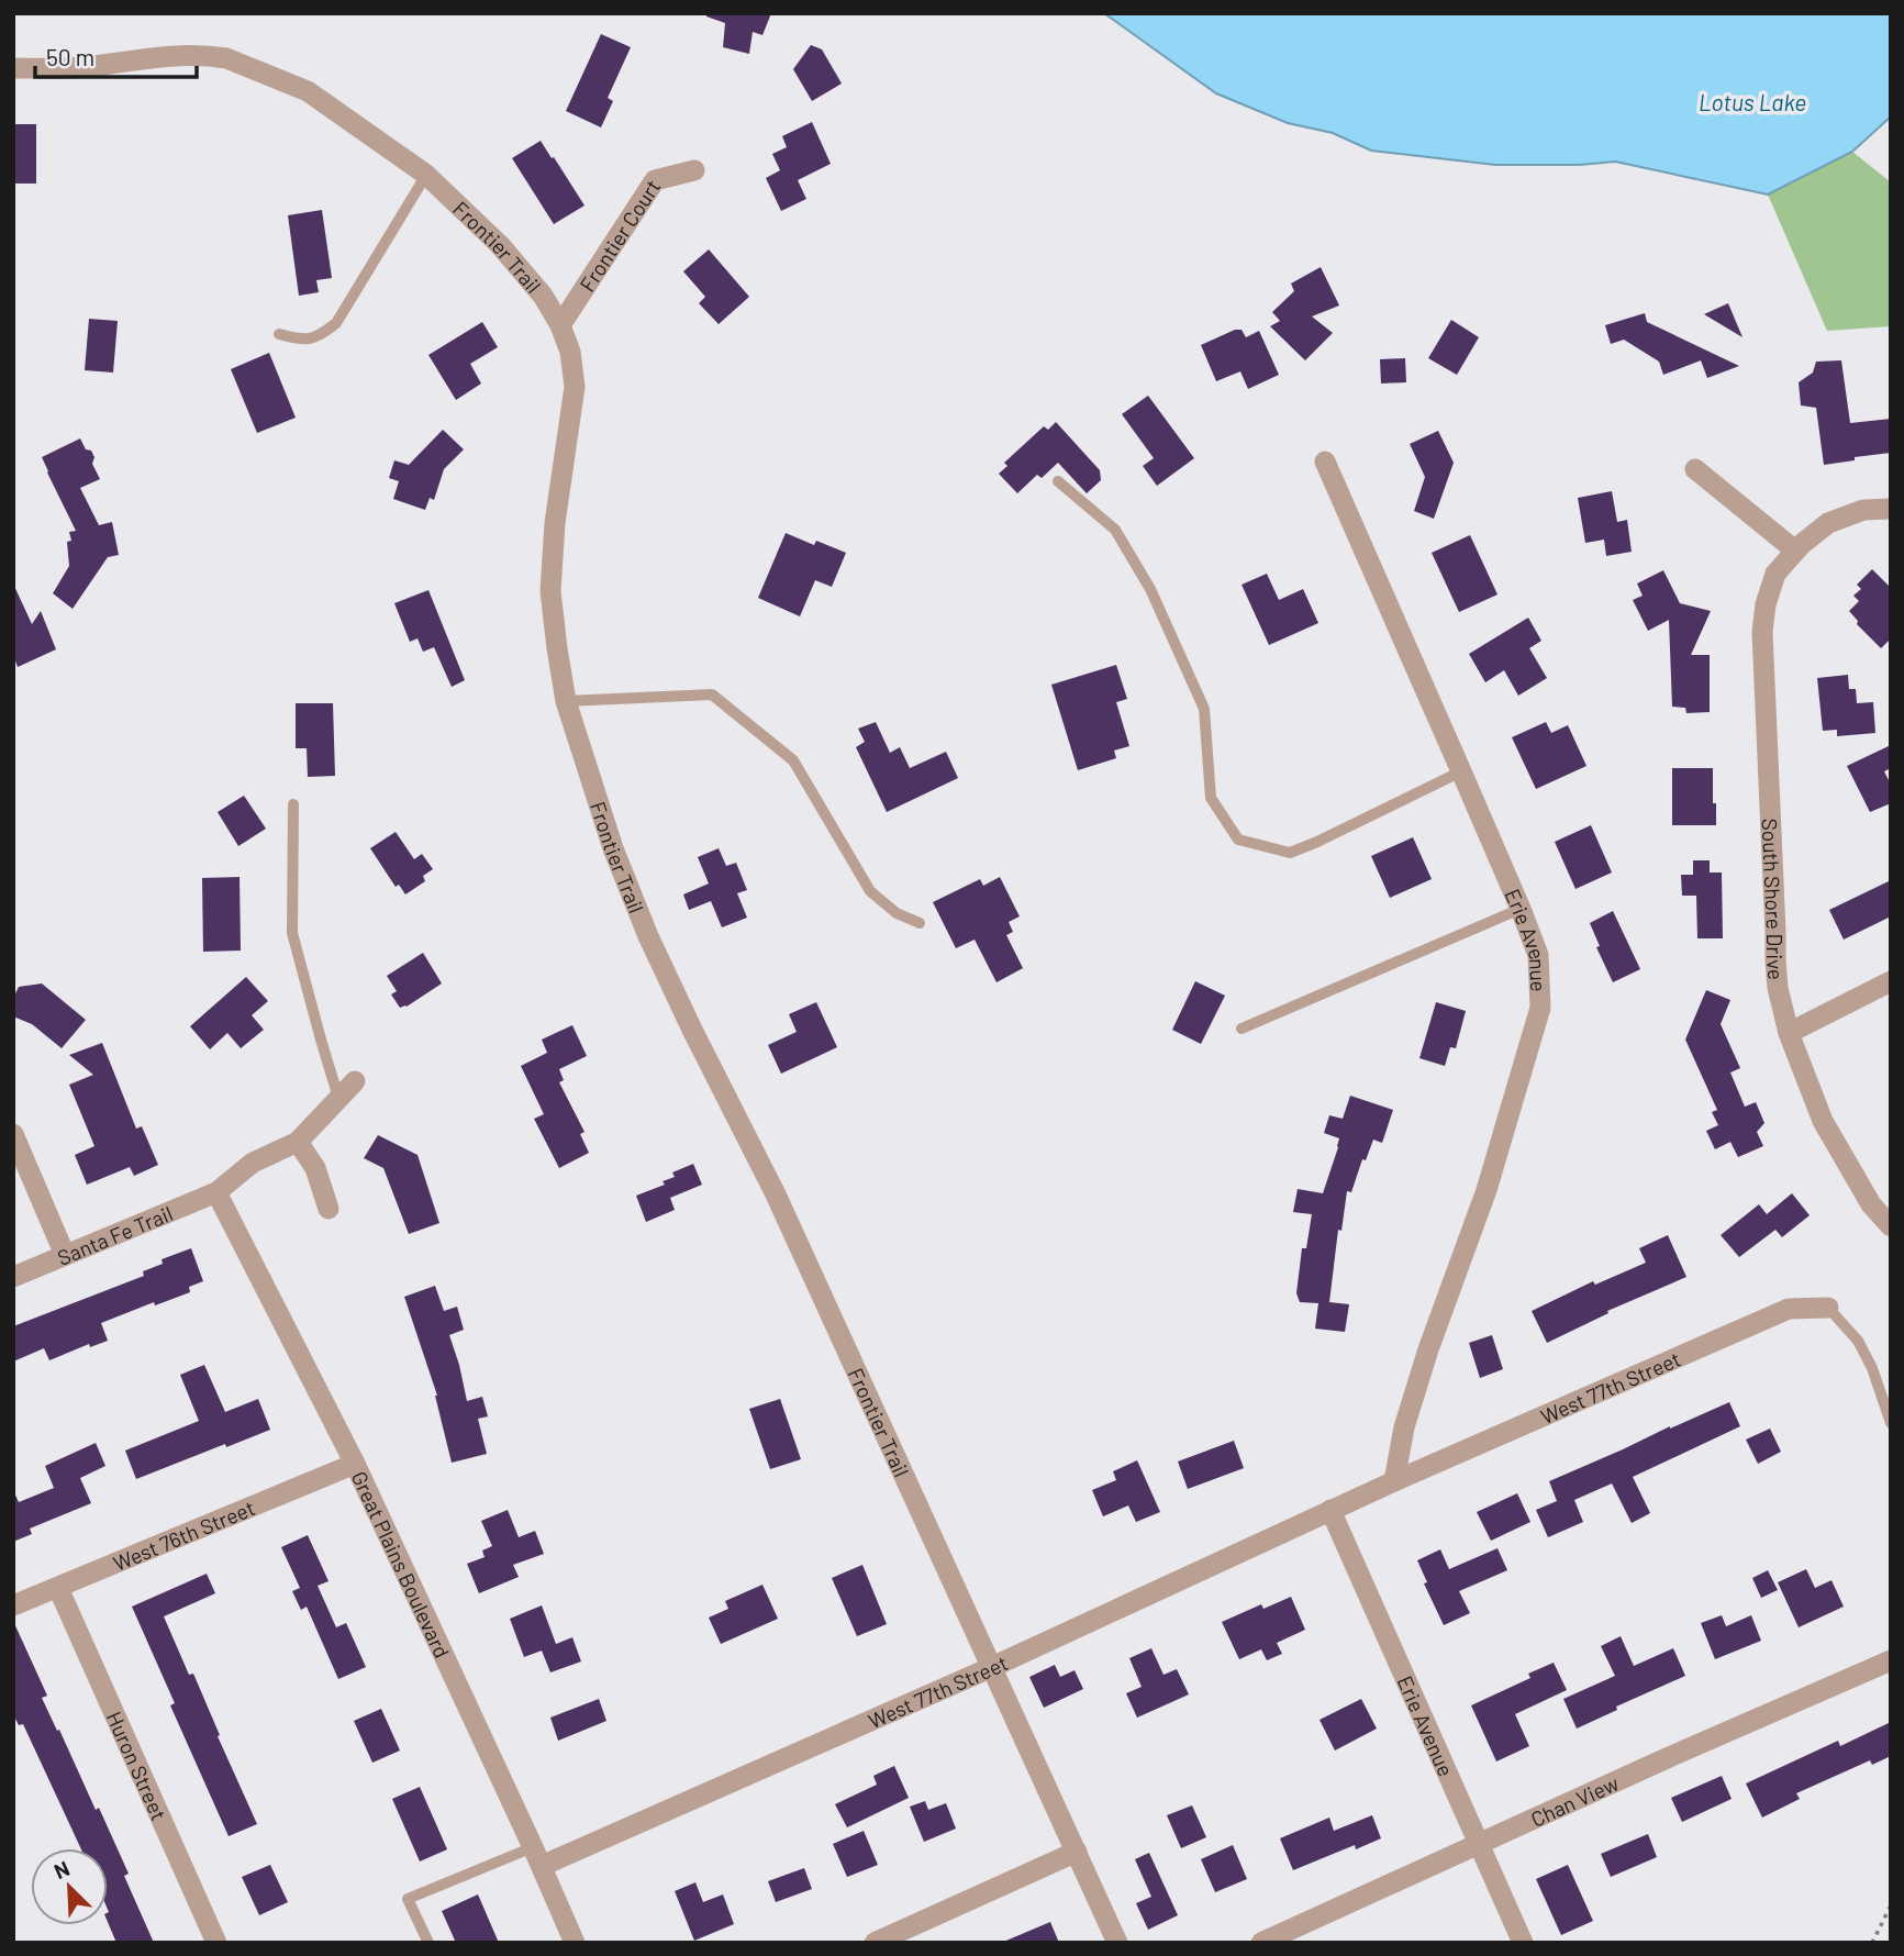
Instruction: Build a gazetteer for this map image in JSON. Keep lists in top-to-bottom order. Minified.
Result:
{"streets":{"street":["Frontier Court","Frontier Trail","South Shore Drive","Erie Avenue","Santa Fe Trail","West 77th Street","West 76th Street","Great Plains Boulevard","Huron Street","Chan View"]},"crossings":[["Frontier Court","Frontier Trail"],["Frontier Trail","West 77th Street"],["Erie Avenue","West 77th Street"],["Erie Avenue","Chan View"],["Santa Fe Trail","Great Plains Boulevard"],["West 77th Street","Great Plains Boulevard"],["West 76th Street","Great Plains Boulevard"],["West 76th Street","Huron Street"]],"water":["Lotus Lake"],"scale_bar":"50 m","north":"top left"}
